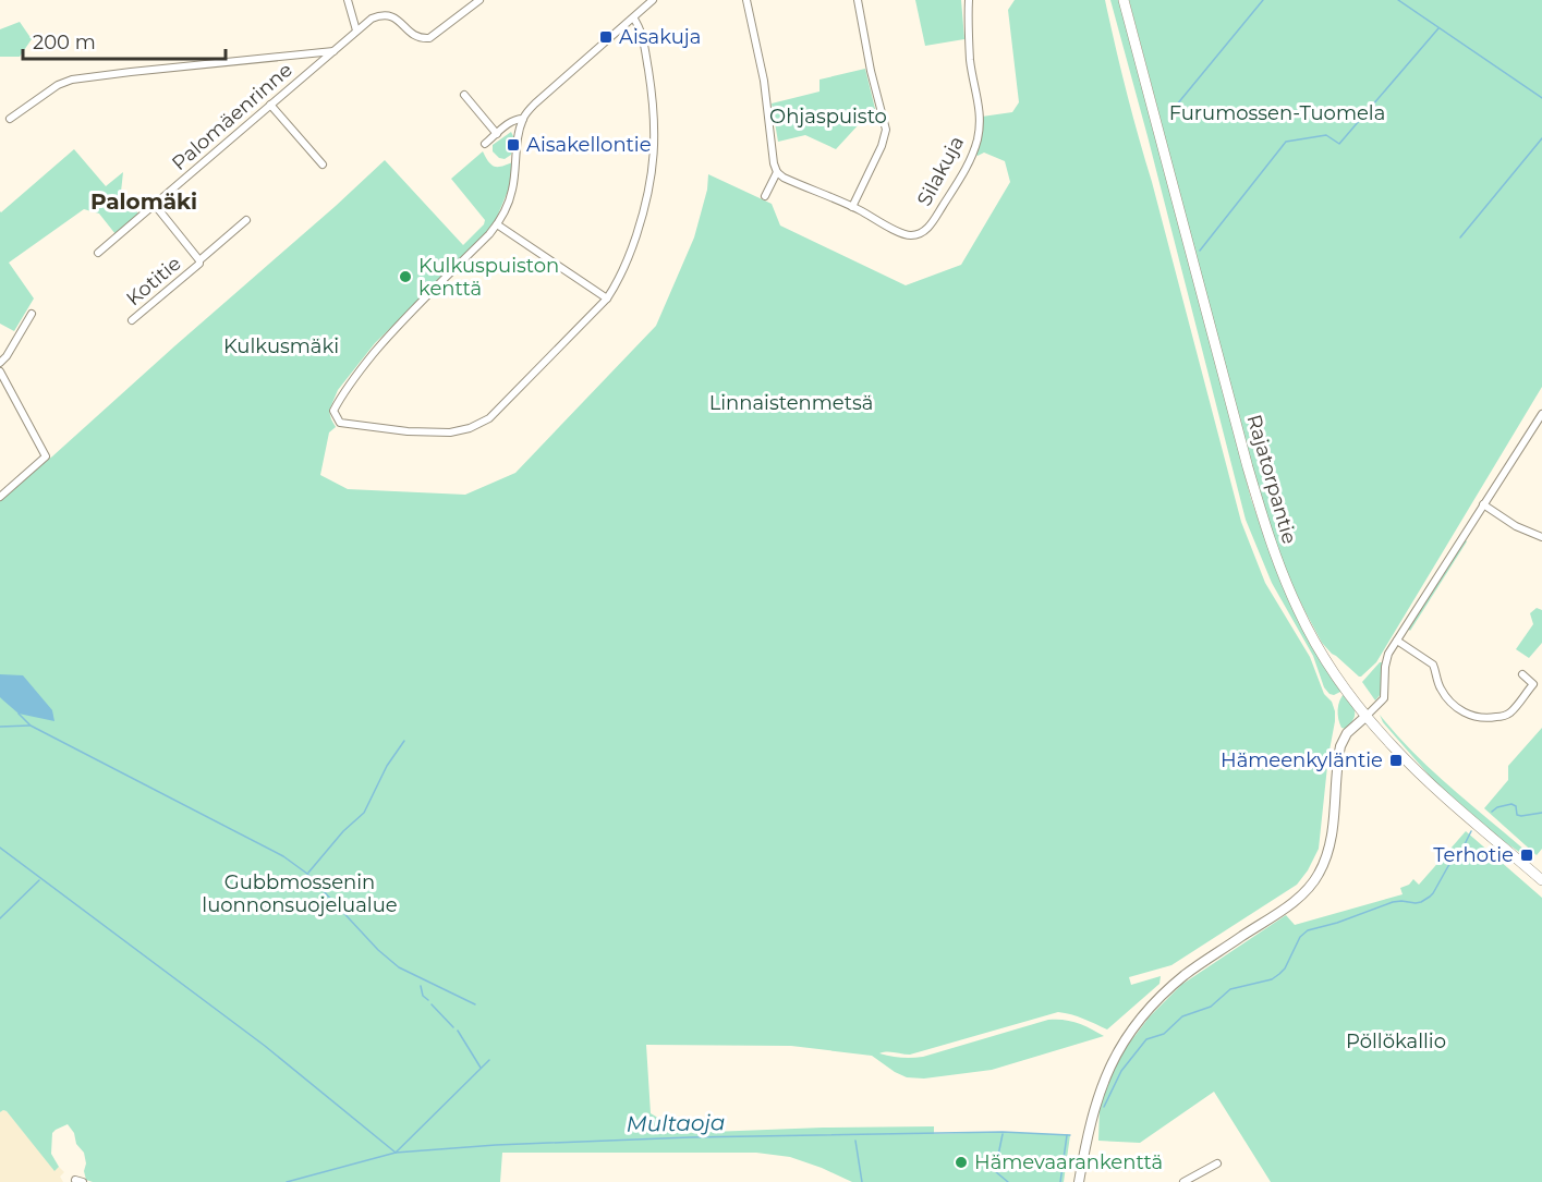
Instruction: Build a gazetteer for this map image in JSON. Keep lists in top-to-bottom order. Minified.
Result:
{"streets":{"main road":["Rajatorpantie"],"street":["Palomäenrinne","Silakuja","Kotitie"]},"crossings":[["Palomäenrinne","Kotitie"]],"districts":["Palomäki"],"water":["Multaoja"],"parks":["Furumossen-Tuomela","Ohjaspuisto","Kulkusmäki","Linnaistenmetsä","Gubbmossenin luonnonsuojelualue","Pöllökallio"],"places":{"transit":["Aisakuja","Aisakellontie","Hämeenkyläntie","Terhotie"],"other":["Kulkuspuiston kenttä","Hämevaarankenttä"]},"scale_bar":"200 m"}
